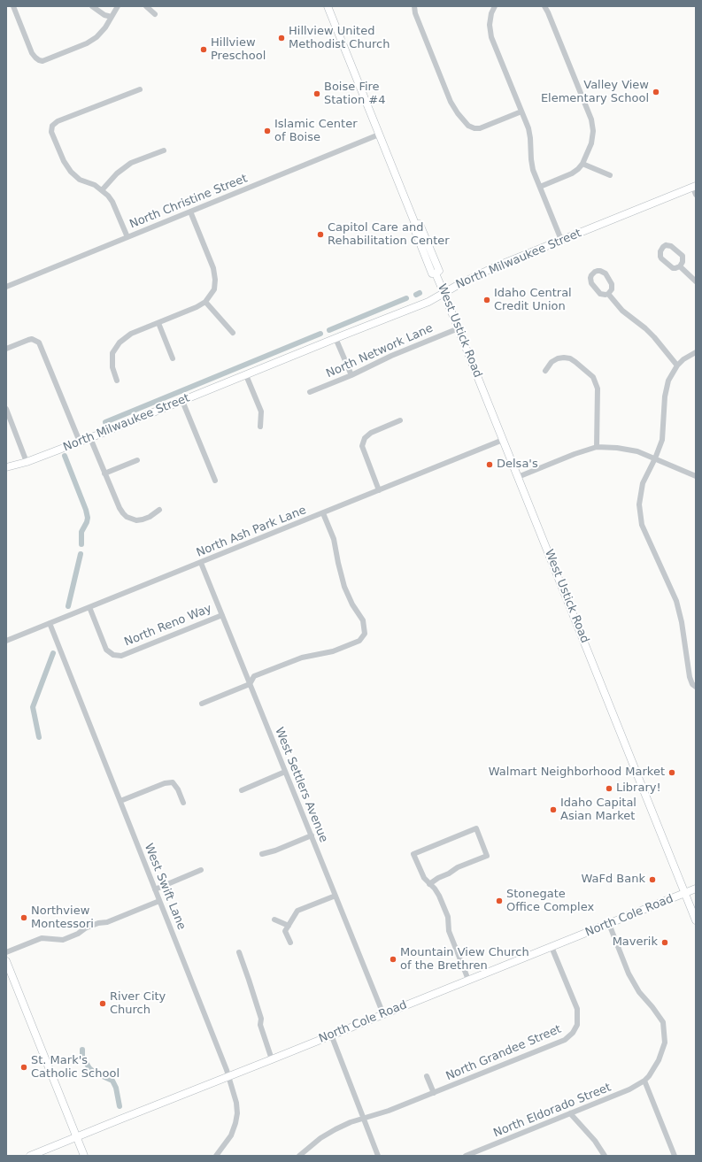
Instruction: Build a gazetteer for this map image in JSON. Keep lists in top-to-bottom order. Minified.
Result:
{"streets":{"main road":["North Milwaukee Street","West Ustick Road","North Cole Road"],"street":["North Christine Street","North Network Lane","North Ash Park Lane","North Reno Way","West Settlers Avenue","West Swift Lane","North Grandee Street","North Eldorado Street"]},"crossings":[["North Christine Street","West Ustick Road"],["North Milwaukee Street","West Ustick Road"],["West Ustick Road","North Network Lane"],["West Ustick Road","North Ash Park Lane"],["West Ustick Road","North Cole Road"],["North Ash Park Lane","North Reno Way"],["North Ash Park Lane","West Settlers Avenue"],["North Ash Park Lane","West Swift Lane"],["North Reno Way","West Settlers Avenue"],["West Settlers Avenue","North Cole Road"],["West Swift Lane","North Cole Road"],["North Cole Road","North Grandee Street"]],"places":["Hillview United Methodist Church","Hillview Preschool","Valley View Elementary School","Boise Fire Station #4","Islamic Center of Boise","Capitol Care and Rehabilitation Center","Idaho Central Credit Union","Delsa's","Walmart Neighborhood Market","Library!","Idaho Capital Asian Market","WaFd Bank","Stonegate Office Complex","Northview Montessori","Maverik","Mountain View Church of the Brethren","River City Church","St. Mark's Catholic School"]}
